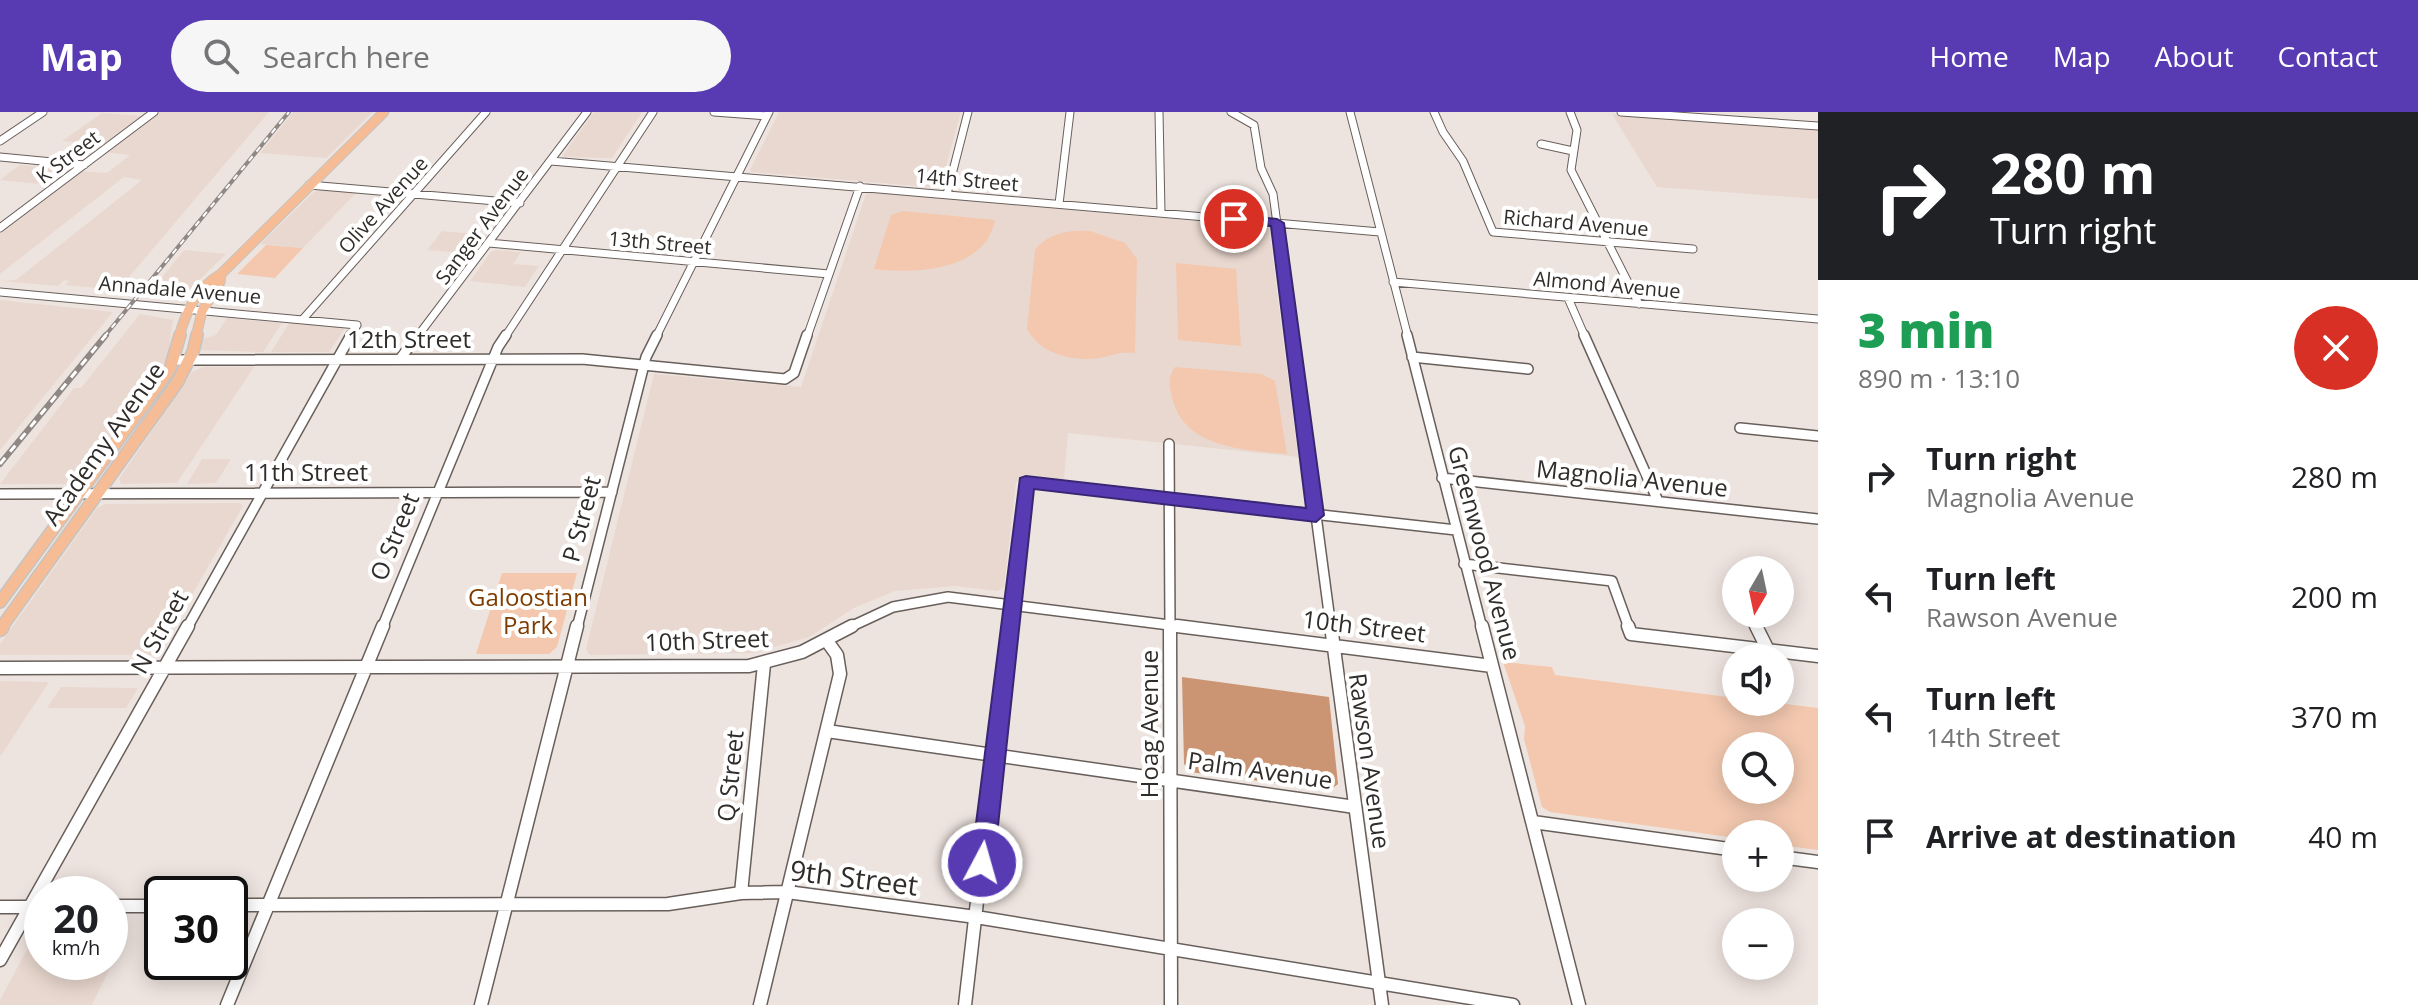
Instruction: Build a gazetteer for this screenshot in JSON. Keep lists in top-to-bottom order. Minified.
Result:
{"streets":{"main road":["Academy Avenue"],"street":["K Street","14th Street","Olive Avenue","Richard Avenue","Sanger Avenue","13th Street","Almond Avenue","Annadale Avenue","12th Street","11th Street","Magnolia Avenue","P Street","O Street","Greenwood Avenue","10th Street","N Street","Hoag Avenue","Rawson Avenue","Palm Avenue","Q Street","9th Street"]},"crossings":[["14th Street","Sanger Avenue"],["14th Street","P Street"],["14th Street","O Street"],["14th Street","Greenwood Avenue"],["14th Street","Rawson Avenue"],["Olive Avenue","Annadale Avenue"],["Sanger Avenue","13th Street"],["Sanger Avenue","12th Street"],["13th Street","P Street"],["13th Street","O Street"],["Almond Avenue","Greenwood Avenue"],["Annadale Avenue","Academy Avenue"],["Annadale Avenue","N Street"],["12th Street","Academy Avenue"],["12th Street","P Street"],["12th Street","O Street"],["12th Street","N Street"],["Academy Avenue","11th Street"],["11th Street","P Street"],["11th Street","O Street"],["11th Street","N Street"],["Magnolia Avenue","Greenwood Avenue"],["P Street","10th Street"],["P Street","9th Street"],["O Street","10th Street"],["O Street","9th Street"],["Greenwood Avenue","10th Street"],["10th Street","N Street"],["10th Street","Hoag Avenue"],["10th Street","Rawson Avenue"],["10th Street","Q Street"],["Hoag Avenue","Palm Avenue"],["Hoag Avenue","9th Street"],["Rawson Avenue","Palm Avenue"],["Rawson Avenue","9th Street"],["Q Street","9th Street"]],"parks":["Galoostian Park"],"north":"bottom","page":{"header":"Map","search":"Search here","nav":["Home","Map","About","Contact"],"turn":["280 m","Turn right"],"heading":["3 min","890 m · 13:10"],"list":[{"name":"Turn right","note":"Magnolia Avenue","value":"280 m"},{"name":"Turn left","note":"Rawson Avenue","value":"200 m"},{"name":"Turn left","note":"14th Street","value":"370 m"},{"name":"Arrive at destination","value":"40 m"}],"map_buttons":["+","−"],"speed":"20 km/h","limit":"30"}}
